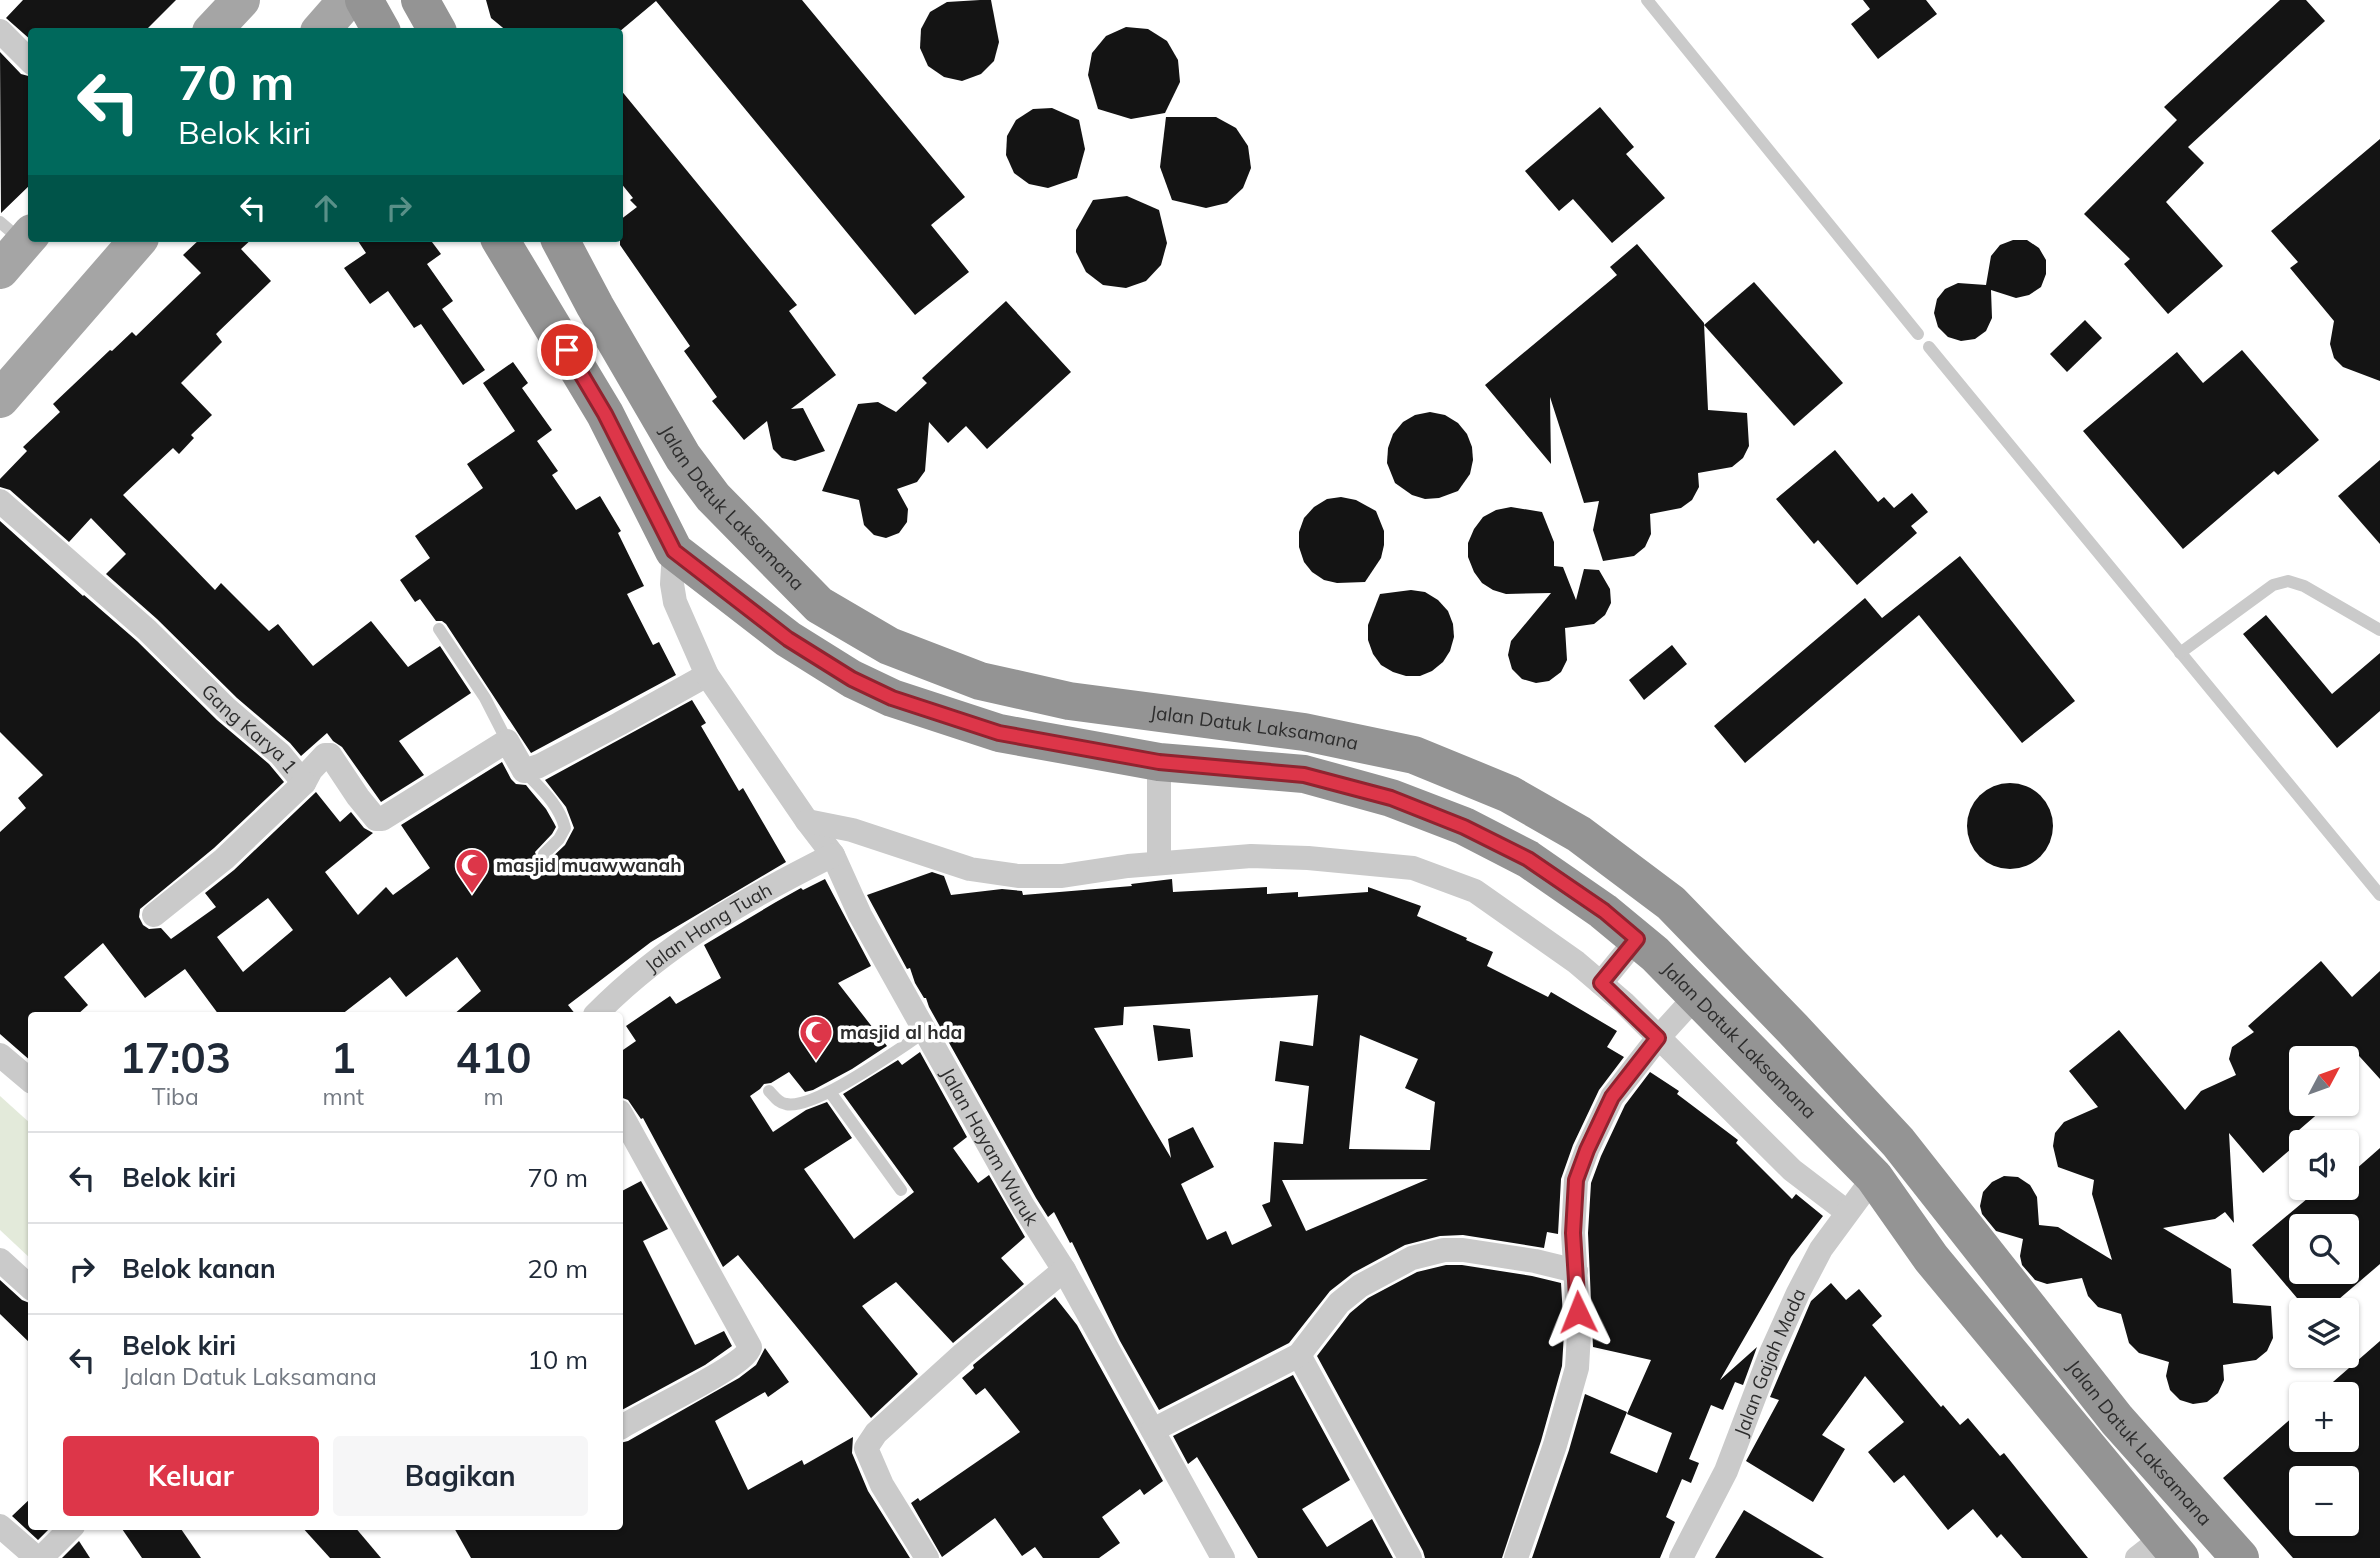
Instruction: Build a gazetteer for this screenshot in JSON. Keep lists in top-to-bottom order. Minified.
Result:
{"streets":{"highway":["Jalan Datuk Laksamana"],"street":["Gang Karya 1","Jalan Hang Tuah","Jalan Hayam Wuruk","Jalan Gajah Mada"]},"crossings":[["Jalan Datuk Laksamana","Jalan Hayam Wuruk"],["Jalan Datuk Laksamana","Jalan Gajah Mada"],["Jalan Hang Tuah","Jalan Hayam Wuruk"]],"places":{"mosque":["masjid muawwanah","masjid al hda"]},"north":"top right","page":{"turn":["70 m","Belok kiri"],"eta":["17:03","Tiba","1","mnt","410","m"],"map_buttons":["+","−"],"list":[{"name":"Belok kiri","value":"70 m"},{"name":"Belok kanan","value":"20 m"},{"name":"Belok kiri","note":"Jalan Datuk Laksamana","value":"10 m"}],"buttons":["Keluar","Bagikan"]}}
